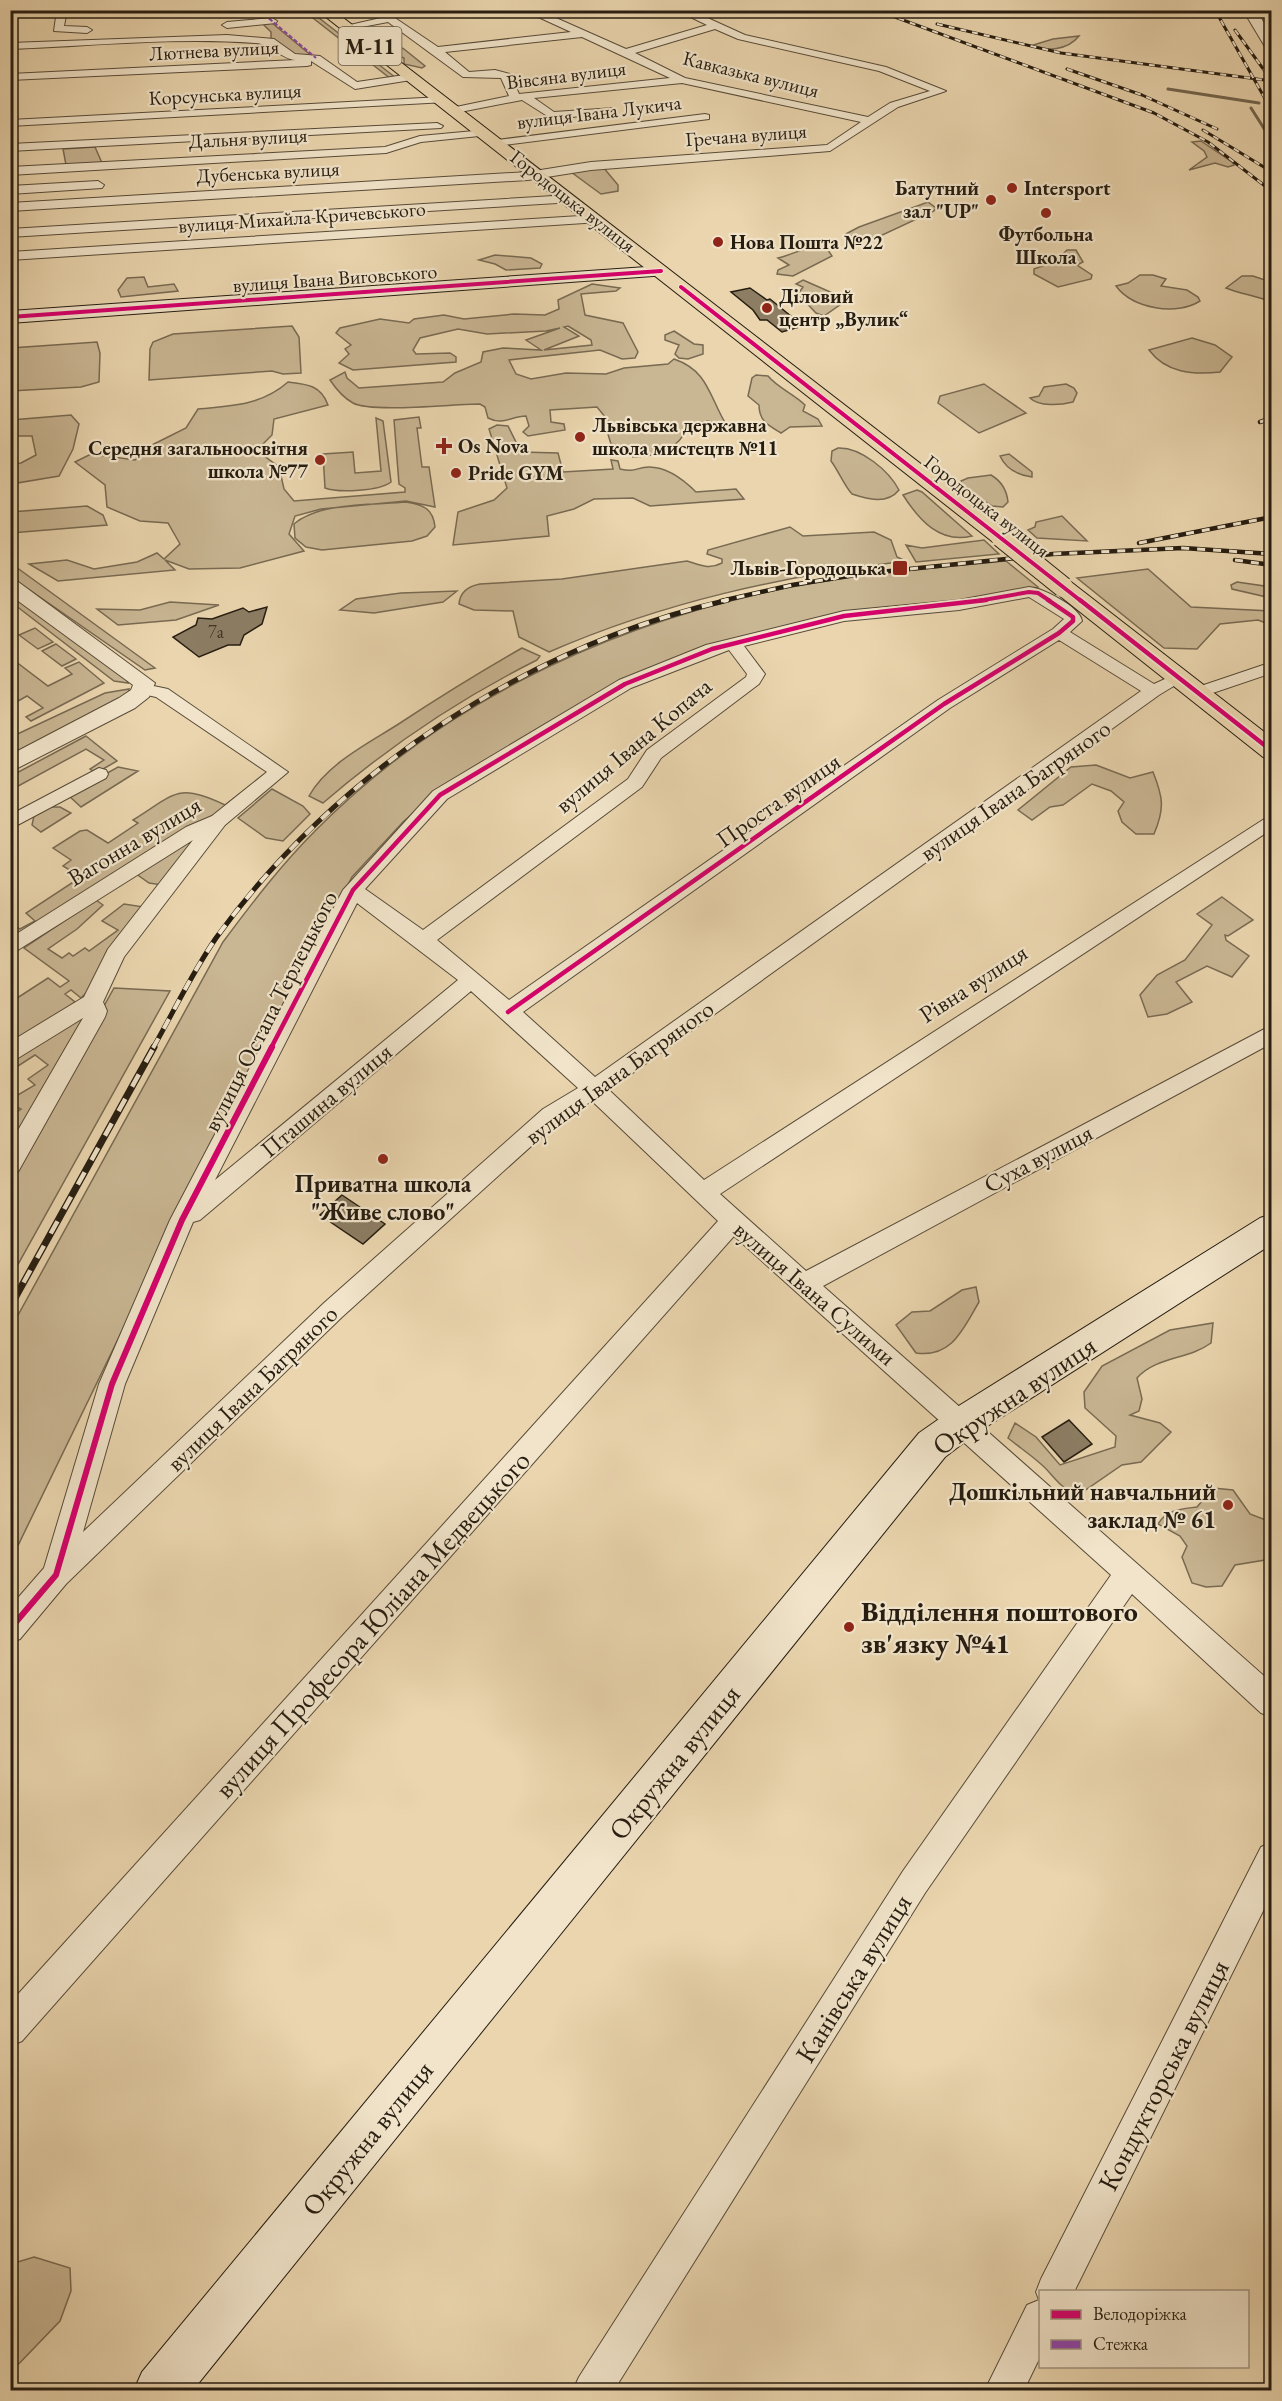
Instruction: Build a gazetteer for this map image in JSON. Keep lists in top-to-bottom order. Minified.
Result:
{"streets":{"main road":["М-11","Городоцька вулиця","вулиця Івана Виговського","Окружна вулиця"],"street":["Лютнева вулиця","Кавказька вулиця","Вівсяна вулиця","Корсунська вулиця","вулиця Івана Лукича","Гречана вулиця","Дальня вулиця","Дубенська вулиця","вулиця Михайла Кричевського","вулиця Івана Копача","вулиця Івана Багряного","Проста вулиця","Вагонна вулиця","Рівна вулиця","вулиця Остапа Терлецького","Пташина вулиця","Суха вулиця","вулиця Івана Сулими","вулиця Професора Юліана Медвецького","Канівська вулиця","Кондукторська вулиця"]},"crossings":[["Кавказька вулиця","Вівсяна вулиця"],["Кавказька вулиця","Гречана вулиця"],["Вівсяна вулиця","Городоцька вулиця"],["Корсунська вулиця","Городоцька вулиця"],["вулиця Івана Лукича","Дальня вулиця"],["вулиця Івана Лукича","Городоцька вулиця"],["Гречана вулиця","Дубенська вулиця"],["Гречана вулиця","Городоцька вулиця"],["Дальня вулиця","Городоцька вулиця"],["Дубенська вулиця","Городоцька вулиця"],["Городоцька вулиця","вулиця Михайла Кричевського"],["Городоцька вулиця","вулиця Івана Виговського"],["Городоцька вулиця","вулиця Івана Багряного"],["вулиця Івана Копача","вулиця Остапа Терлецького"],["вулиця Івана Копача","вулиця Івана Сулими"],["вулиця Івана Багряного","вулиця Остапа Терлецького"],["вулиця Івана Багряного","вулиця Івана Сулими"],["Проста вулиця","вулиця Остапа Терлецького"],["Проста вулиця","вулиця Івана Сулими"],["Рівна вулиця","вулиця Івана Сулими"],["вулиця Остапа Терлецького","Пташина вулиця"],["вулиця Остапа Терлецького","вулиця Івана Сулими"],["Пташина вулиця","вулиця Івана Сулими"],["Суха вулиця","вулиця Івана Сулими"],["вулиця Івана Сулими","Окружна вулиця"],["вулиця Івана Сулими","вулиця Професора Юліана Медвецького"],["вулиця Івана Сулими","Канівська вулиця"]],"places":{"other":["Intersport","Батутний зал \"UP\"","Футбольна Школа","Нова Пошта №22","Діловий центр „Вулик“","Львівська державна школа мистецтв №11","Середня загальноосвітня школа №77","Pride GYM","Приватна школа \"Живе слово\"","Дошкільний навчальний заклад № 61","Відділення поштового зв'язку №41"],"health":["Os Nova"],"transit":["Львів-Городоцька"]},"house_numbers":["7а"],"legend":["Велодоріжка","Стежка"]}
